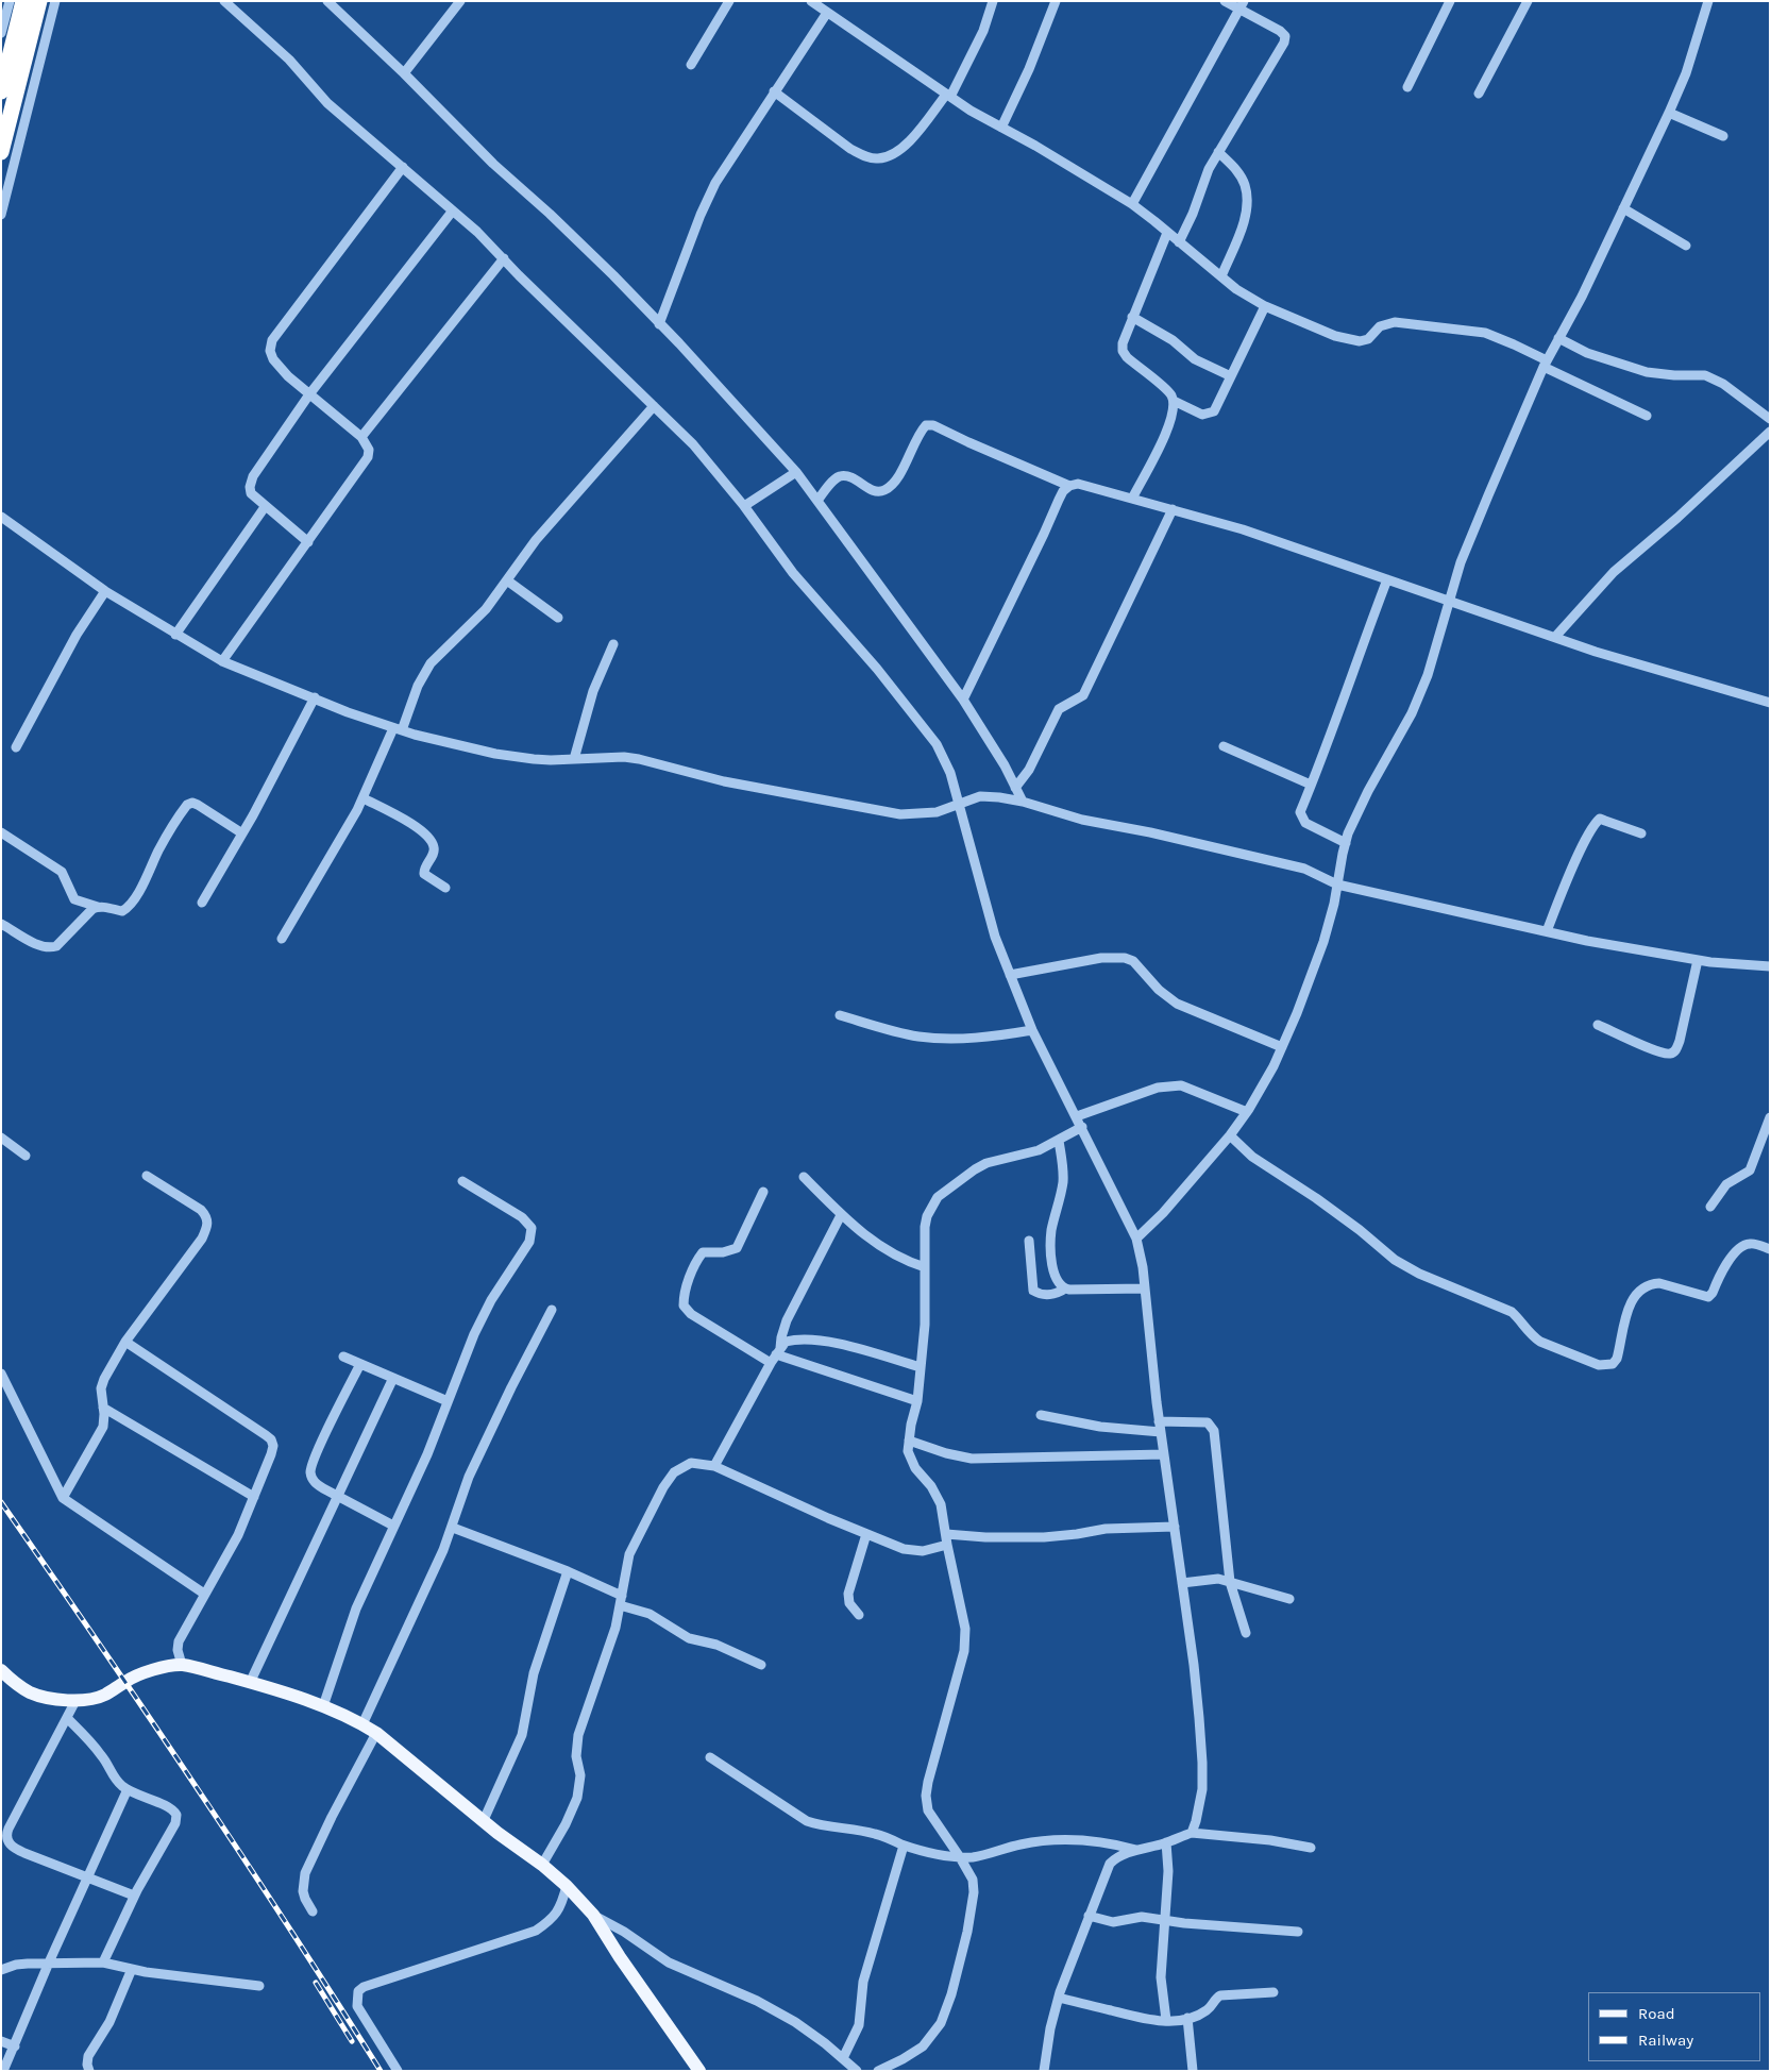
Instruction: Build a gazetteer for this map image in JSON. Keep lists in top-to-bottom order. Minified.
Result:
{"legend":["Road","Railway"]}
